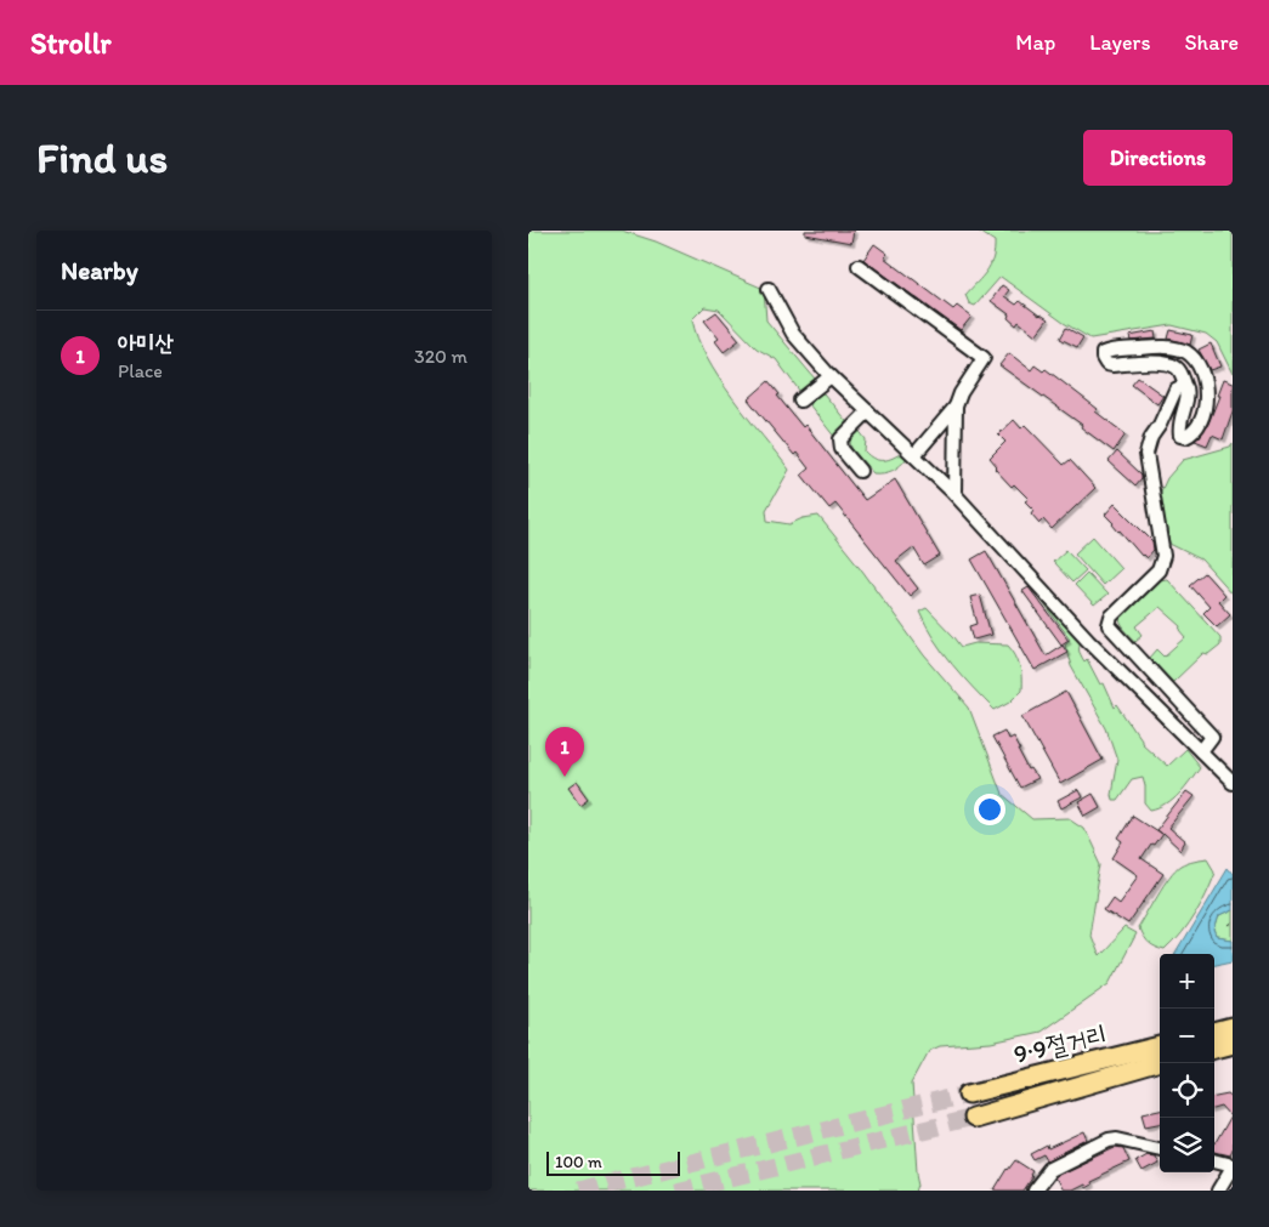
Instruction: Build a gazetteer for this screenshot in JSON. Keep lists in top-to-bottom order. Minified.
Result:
{"streets":{"highway":["9·9절거리"]},"scale_bar":"100 m","page":{"header":"Strollr","nav":["Map","Layers","Share"],"buttons":"Directions","title":"Find us","heading":"Nearby","list":[{"mark":"1","name":"아미산","note":"Place","value":"320 m"}],"pins":"1","map_buttons":["+","−"],"scale":"100 m"}}
